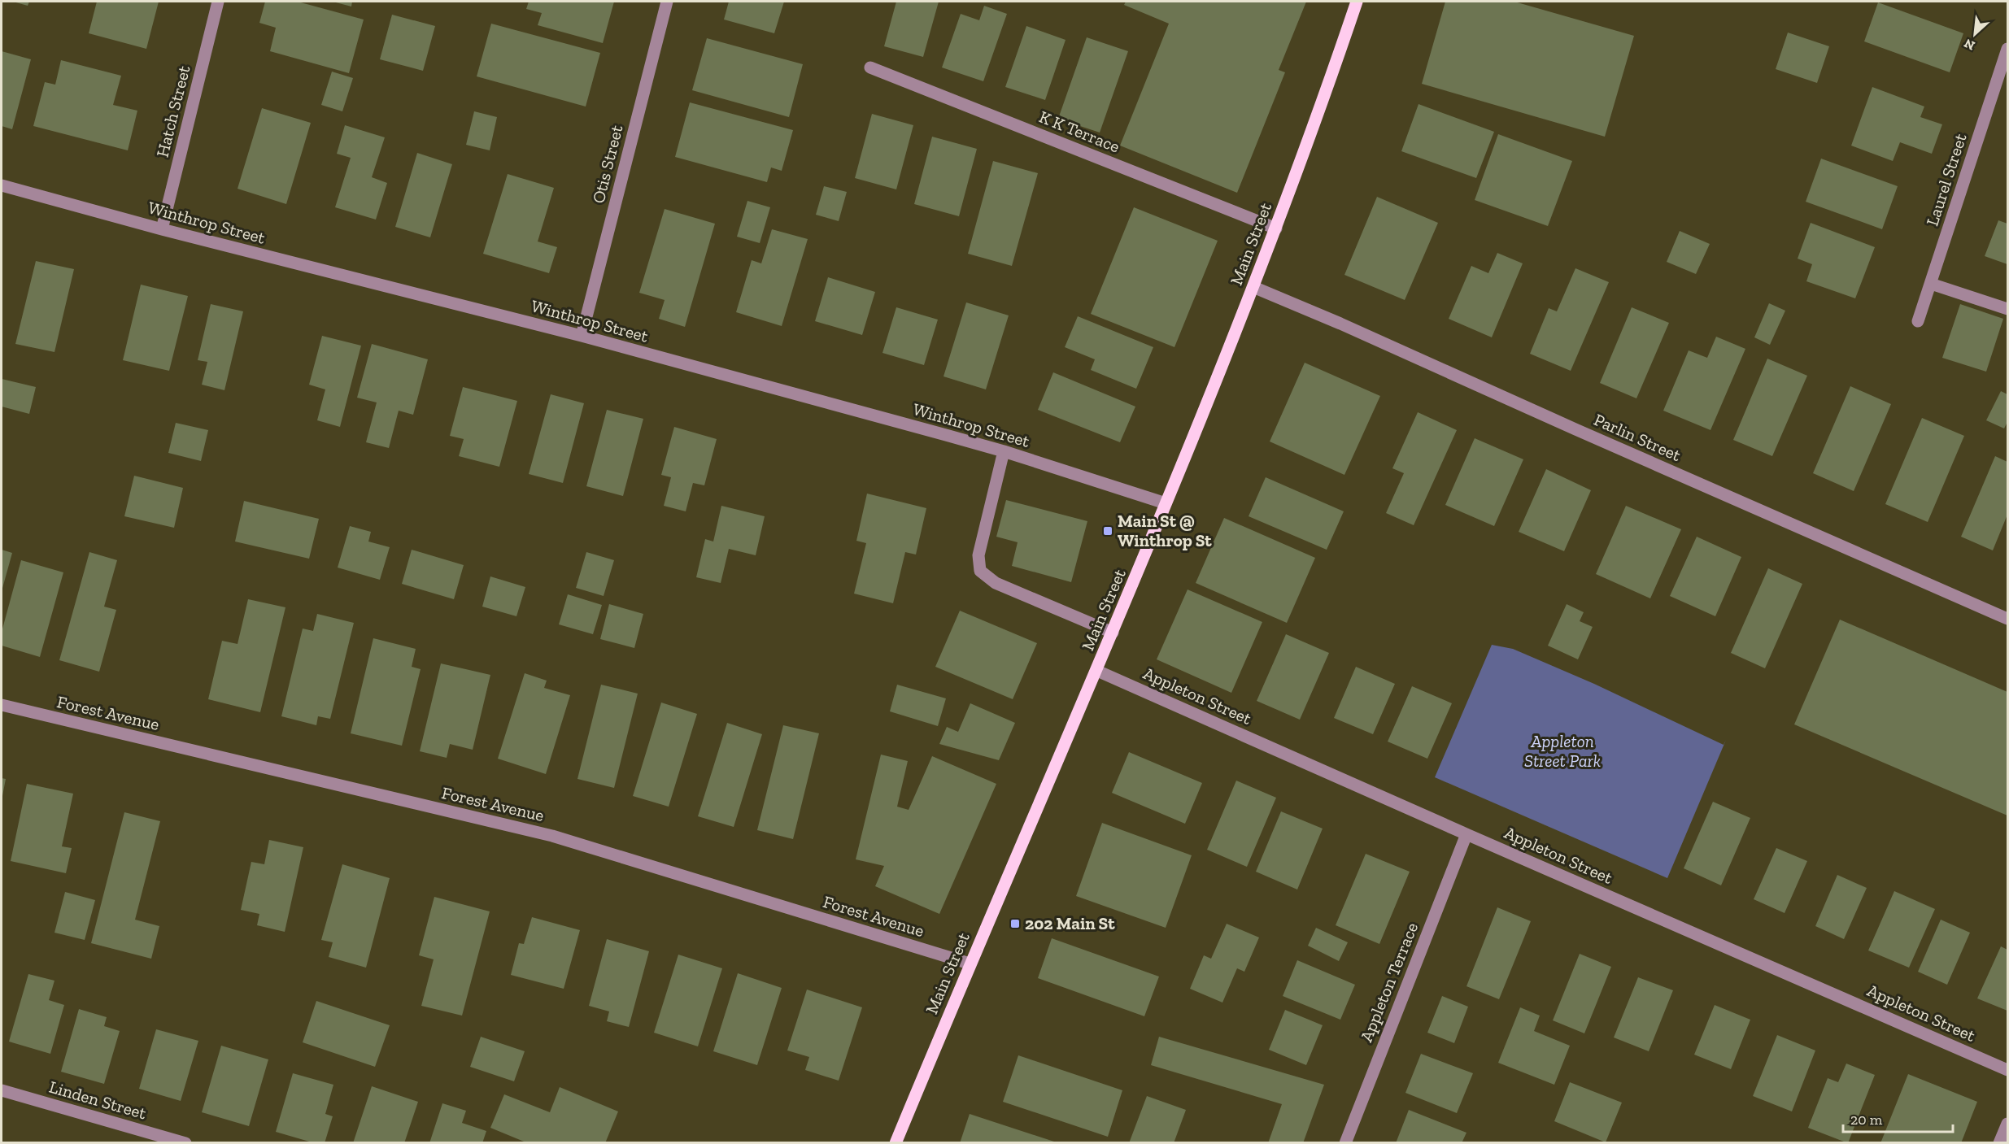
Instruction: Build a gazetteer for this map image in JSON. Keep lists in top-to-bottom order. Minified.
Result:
{"streets":{"main road":["Main Street"],"street":["Hatch Street","K K Terrace","Otis Street","Laurel Street","Winthrop Street","Parlin Street","Appleton Street","Forest Avenue","Appleton Terrace","Linden Street"]},"crossings":[["Hatch Street","Winthrop Street"],["K K Terrace","Main Street"],["Otis Street","Winthrop Street"],["Winthrop Street","Main Street"],["Main Street","Parlin Street"],["Main Street","Appleton Street"],["Main Street","Forest Avenue"],["Appleton Street","Appleton Terrace"]],"parks":["Appleton Street Park"],"places":{"transit":["Main St @ Winthrop St","202 Main St"]},"scale_bar":"20 m","north":"bottom left"}
